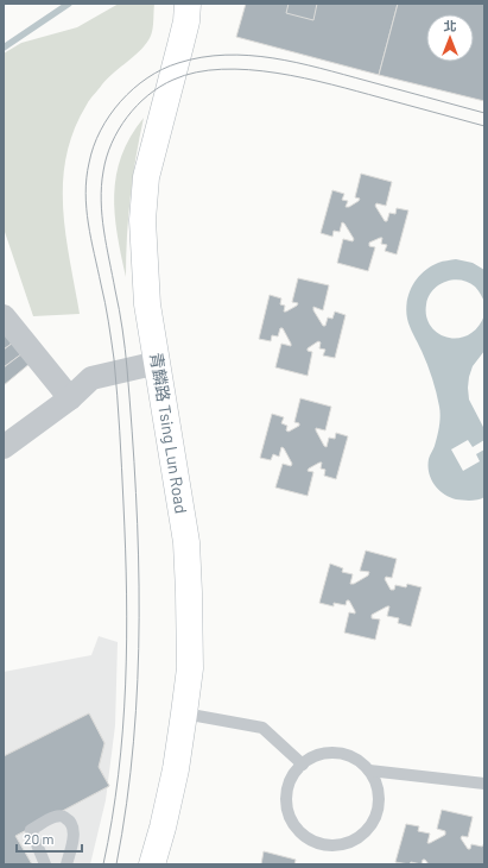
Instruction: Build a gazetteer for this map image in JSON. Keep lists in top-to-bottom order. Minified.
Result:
{"streets":{"street":["青麟路 Tsing Lun Road"]},"scale_bar":"20 m","north":"top"}
